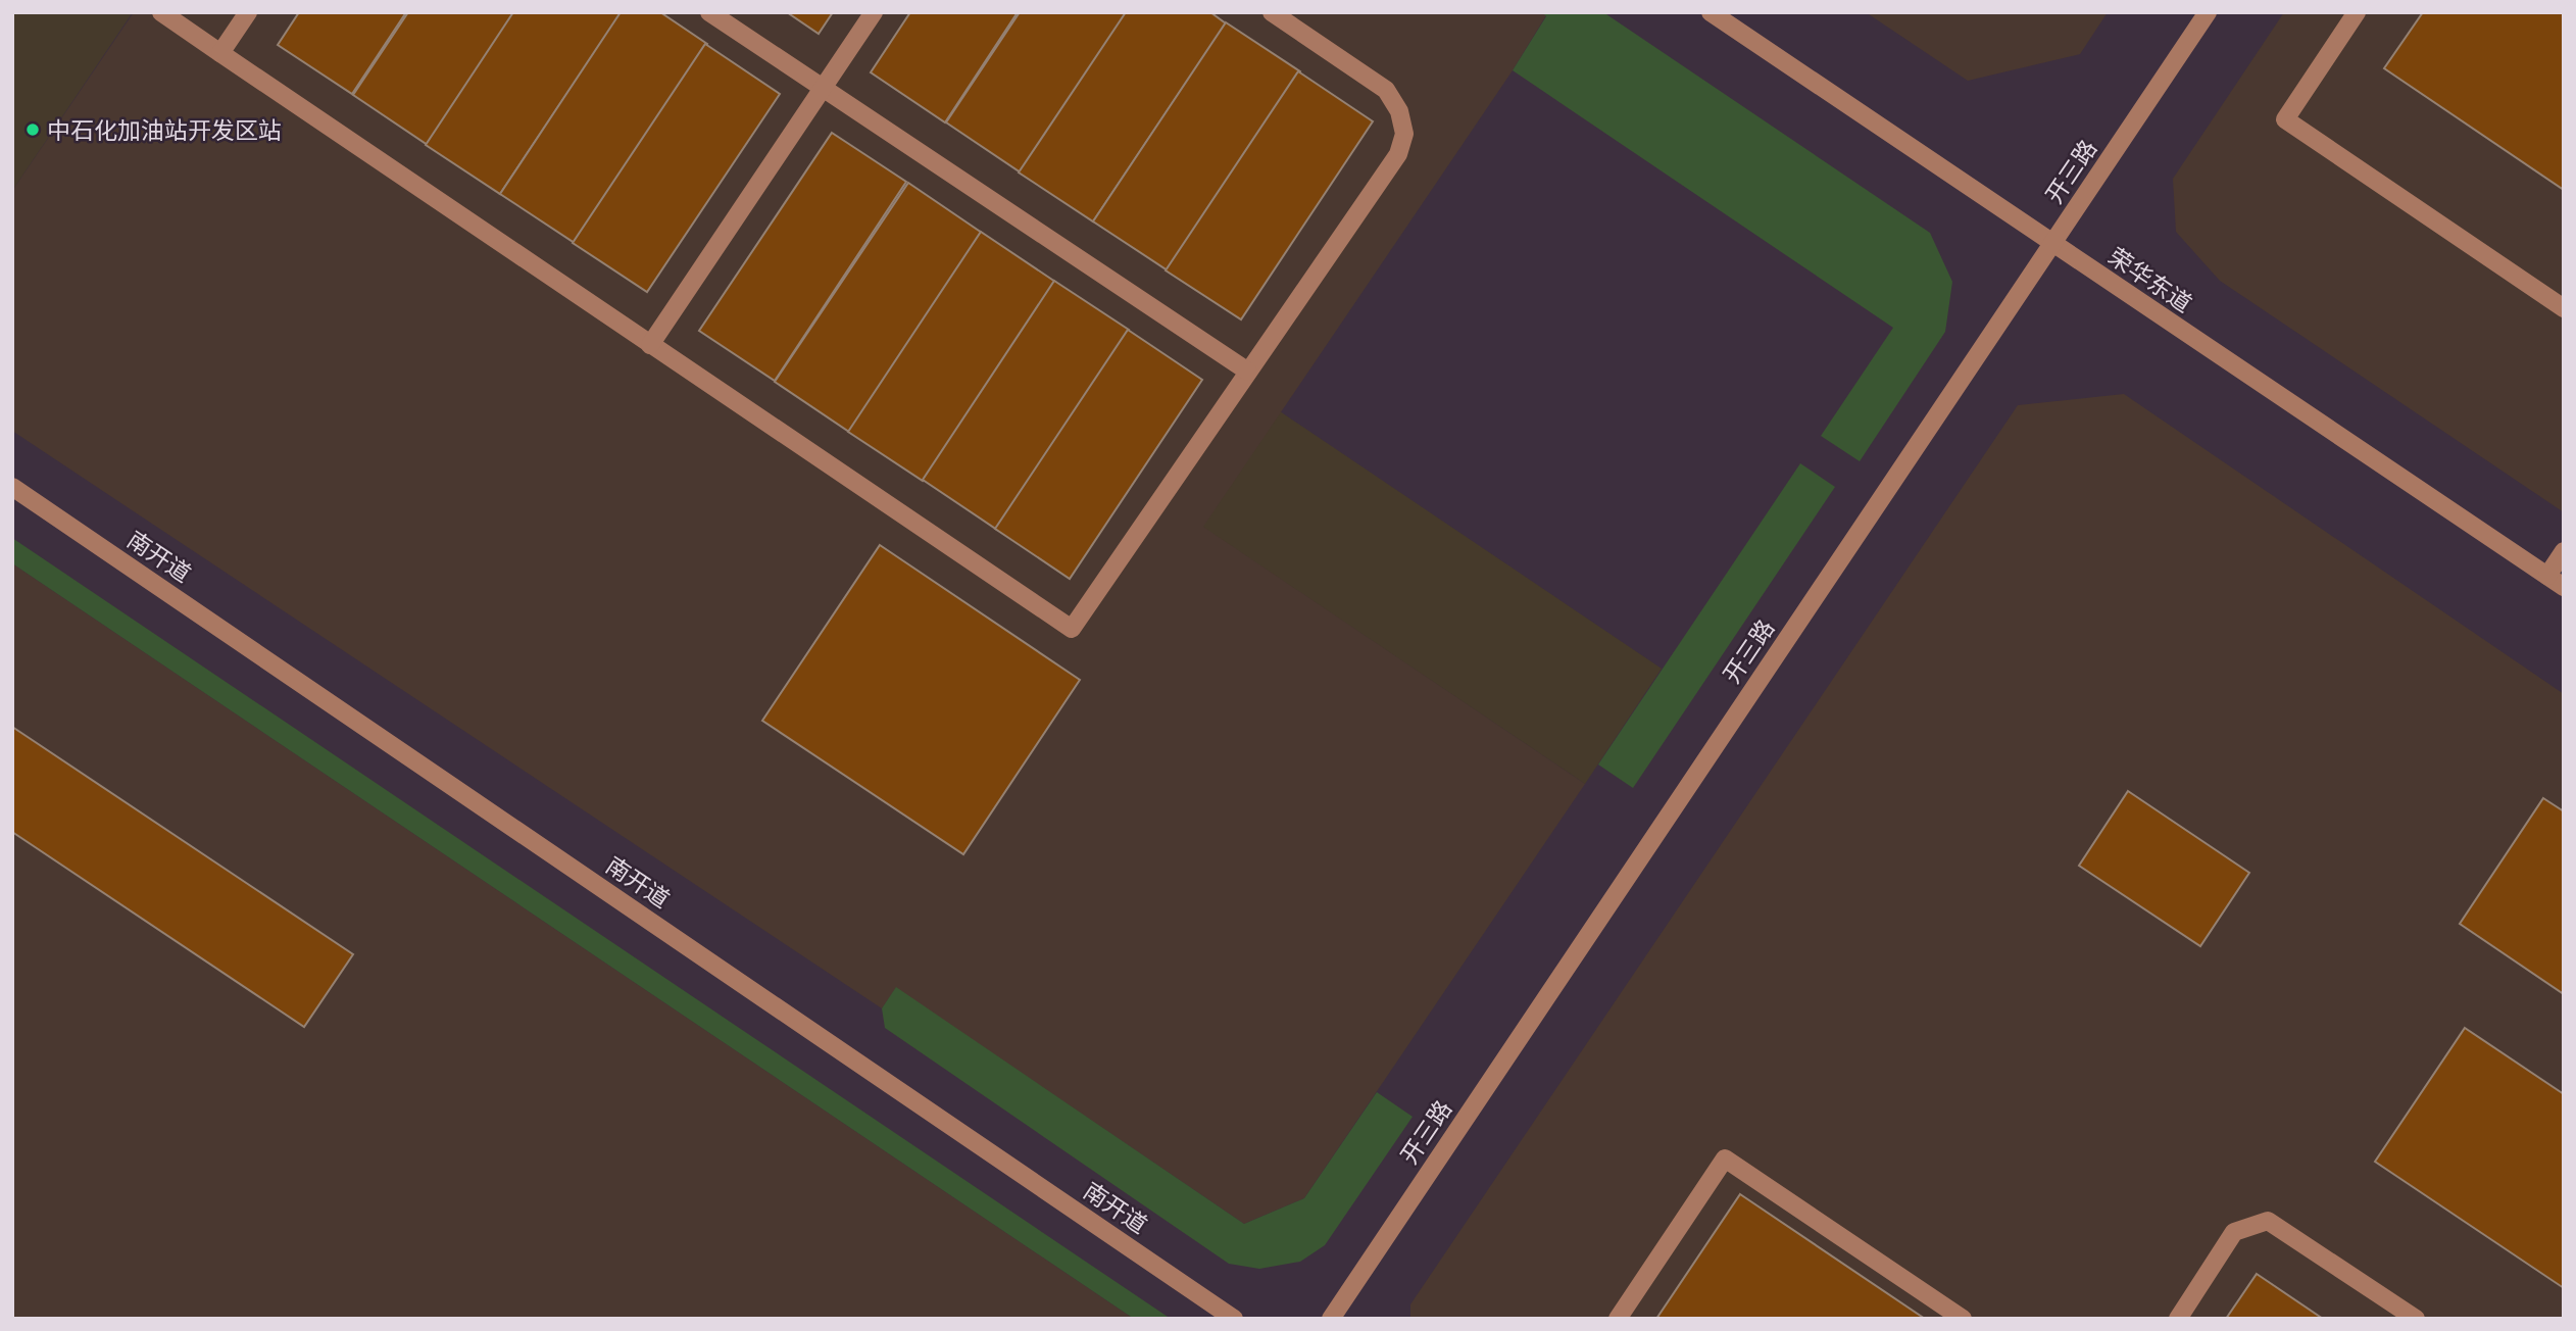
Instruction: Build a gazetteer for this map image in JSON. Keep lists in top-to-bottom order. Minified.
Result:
{"streets":{"street":["开三路","荣华东道","南开道"]},"crossings":[["开三路","荣华东道"]],"places":["中石化加油站开发区站"]}
